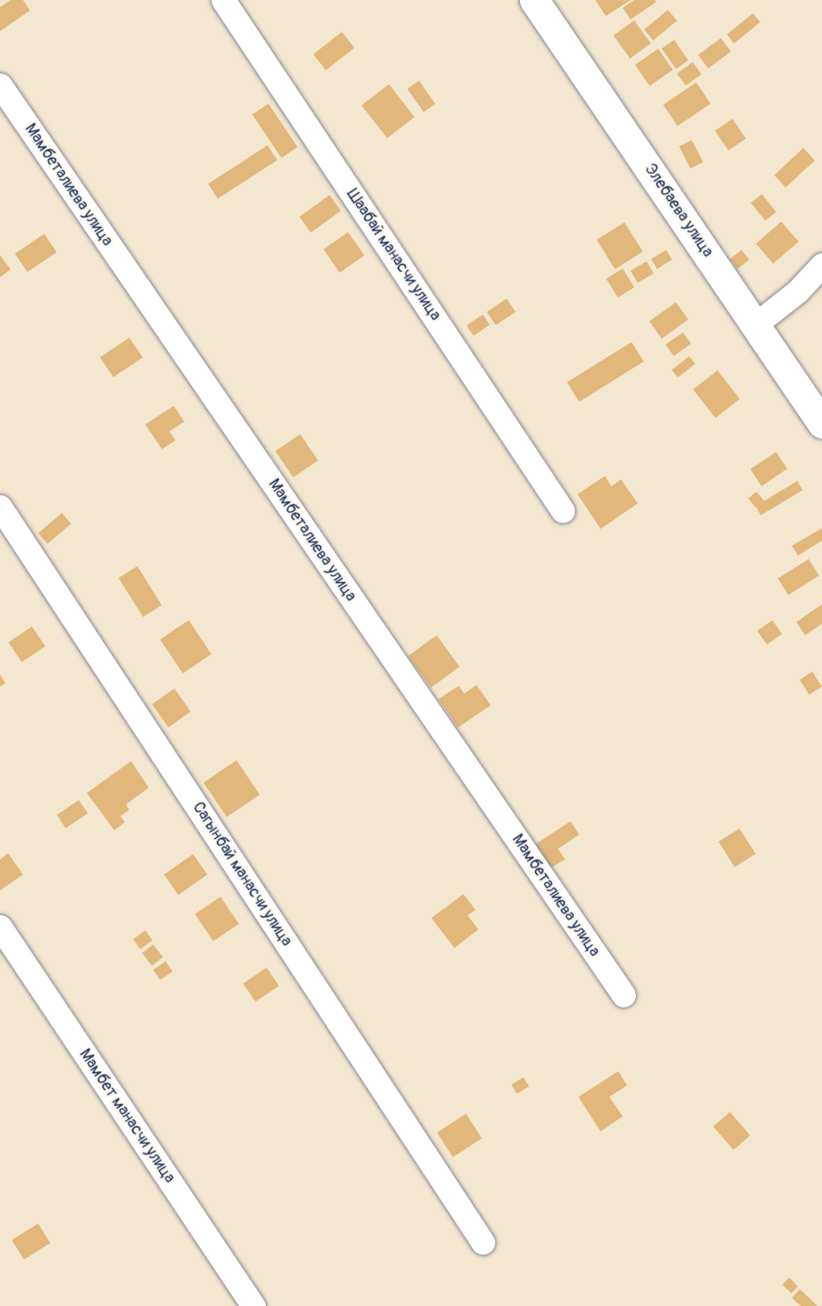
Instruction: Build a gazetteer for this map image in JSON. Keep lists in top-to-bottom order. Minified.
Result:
{"streets":{"street":["Мамбеталиева улица","Элебаева улица","Шаабай манасчи улица","Сагынбай манасчи улица","Мамбет манасчи улица"]}}
